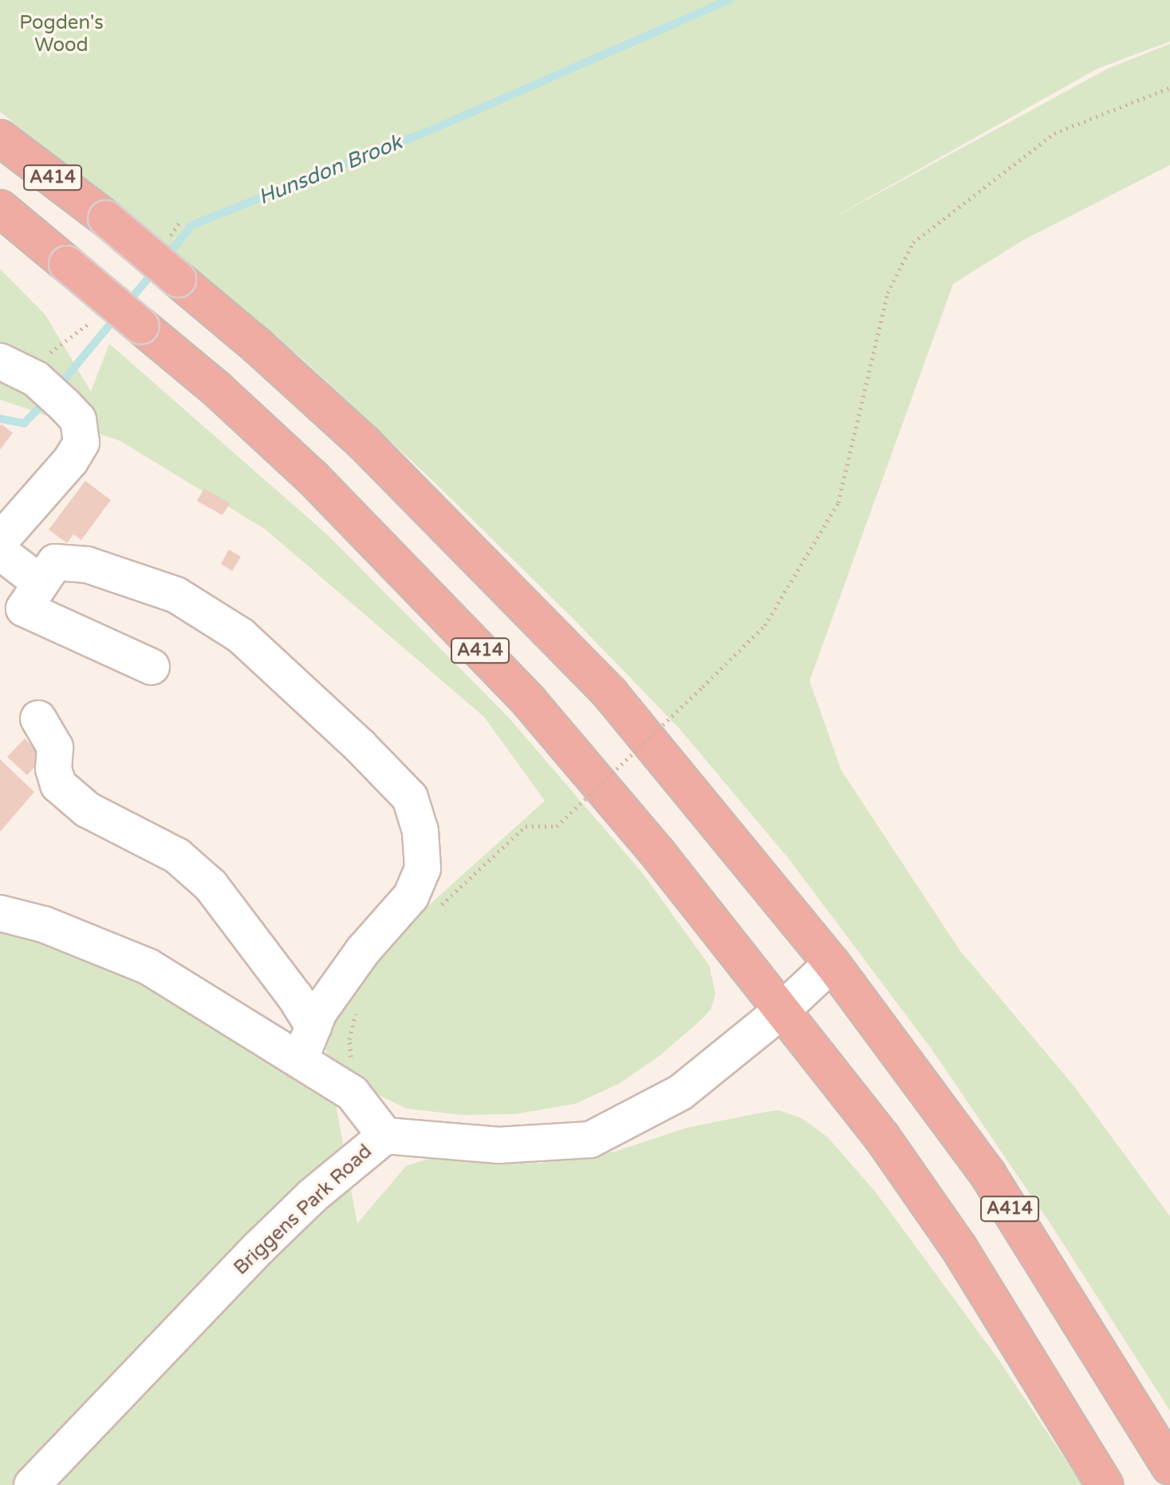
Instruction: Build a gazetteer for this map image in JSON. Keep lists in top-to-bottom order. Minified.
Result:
{"streets":{"highway":["A414"],"street":["Briggens Park Road"]},"crossings":[["A414","Briggens Park Road"]],"water":["Hunsdon Brook"],"parks":["Pogden's Wood"]}
